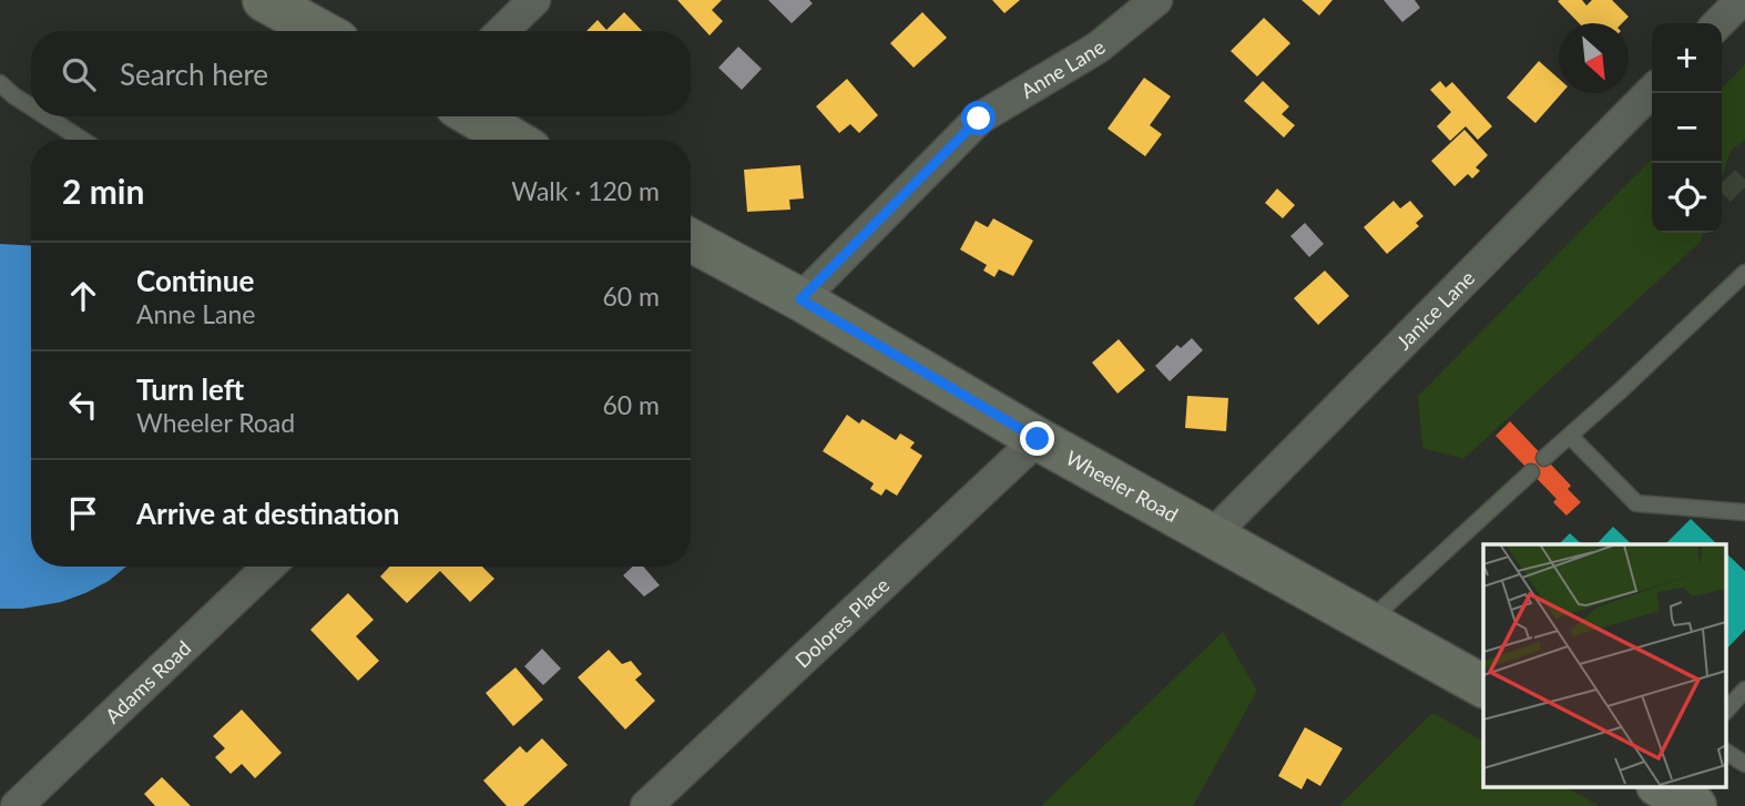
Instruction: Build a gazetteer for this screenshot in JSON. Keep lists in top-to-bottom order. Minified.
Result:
{"streets":{"main road":["Wheeler Road"],"street":["Anne Lane","Janice Lane","Dolores Place","Adams Road"]},"crossings":[["Anne Lane","Wheeler Road"],["Janice Lane","Wheeler Road"],["Wheeler Road","Dolores Place"]],"north":"bottom right","page":{"map_buttons":["+","−"],"search":"Search here","heading":["2 min","Walk · 120 m"],"list":[["Continue","Anne Lane","60 m"],["Turn left","Wheeler Road","60 m"],"Arrive at destination"]}}
